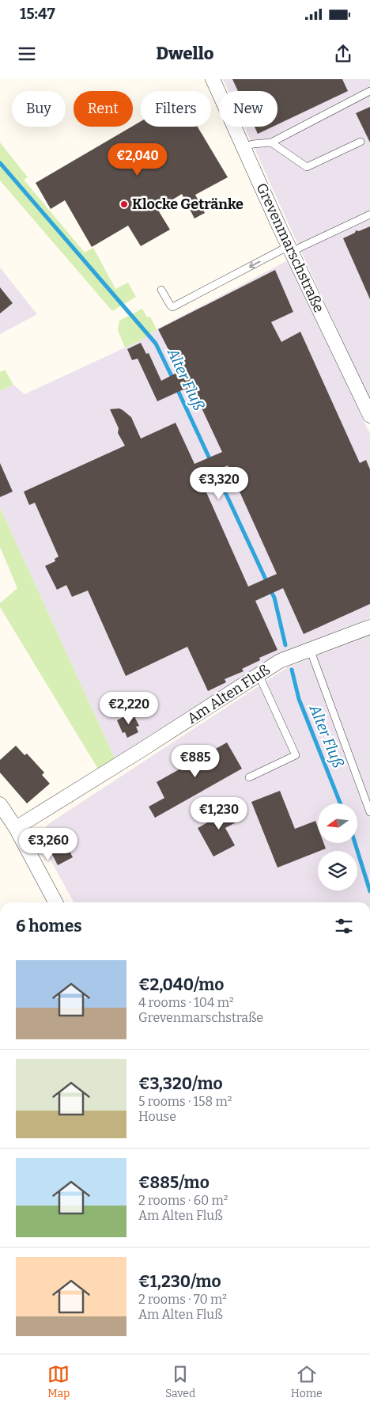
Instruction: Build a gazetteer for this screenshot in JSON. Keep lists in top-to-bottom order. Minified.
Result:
{"streets":{"street":["Grevenmarschstraße","Am Alten Fluß"]},"water":["Alter Fluß"],"places":["Klocke Getränke"],"north":"left","page":{"status":"15:47","header":"Dwello","chip":["Buy","Rent","Filters","New"],"price":["€2,040","€3,320","€2,220","€885","€1,230","€3,260"],"heading":"6 homes","list":[{"name":"€2,040/mo","note":"4 rooms · 104 m² · Grevenmarschstraße"},{"name":"€3,320/mo","note":"5 rooms · 158 m² · House"},{"name":"€885/mo","note":"2 rooms · 60 m² · Am Alten Fluß"},{"name":"€1,230/mo","note":"2 rooms · 70 m² · Am Alten Fluß"}],"tabs":["Map","Saved","Home"]}}
